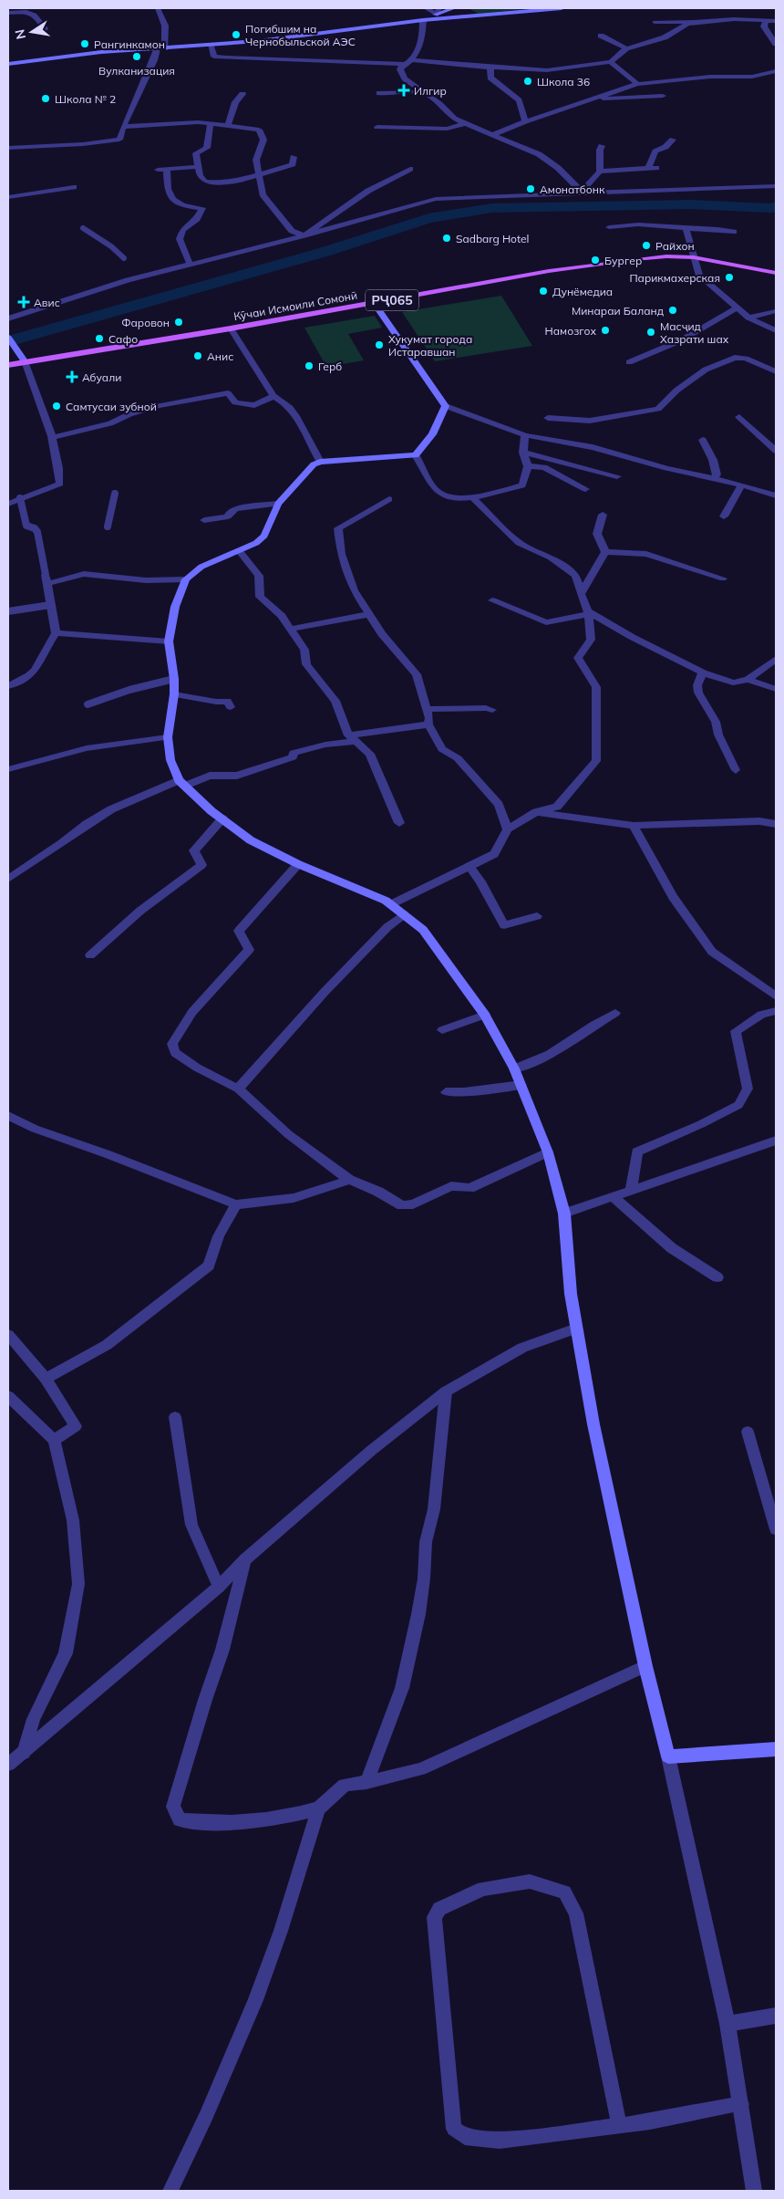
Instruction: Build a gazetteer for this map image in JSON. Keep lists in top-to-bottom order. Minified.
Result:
{"streets":{"main road":["РҶ065","Кӯчаи Исмоили Сомонӣ"]},"places":{"other":["Погибшим на Чернобыльской АЭС","Рангинкамон","Вулканизация","Школа 36","Школа № 2","Амонатбонк","Sadbarg Hotel","Райхон","Бургер","Парикмахерская","Дунёмедиа","Минараи Баланд","Фаровон","Намозгох","Масҷид Хазрати шах","Сафо","Хукумат города Истаравшан","Анис","Герб","Самтусаи зубной"],"health":["Илгир","Авис","Абуали"]},"north":"left"}
